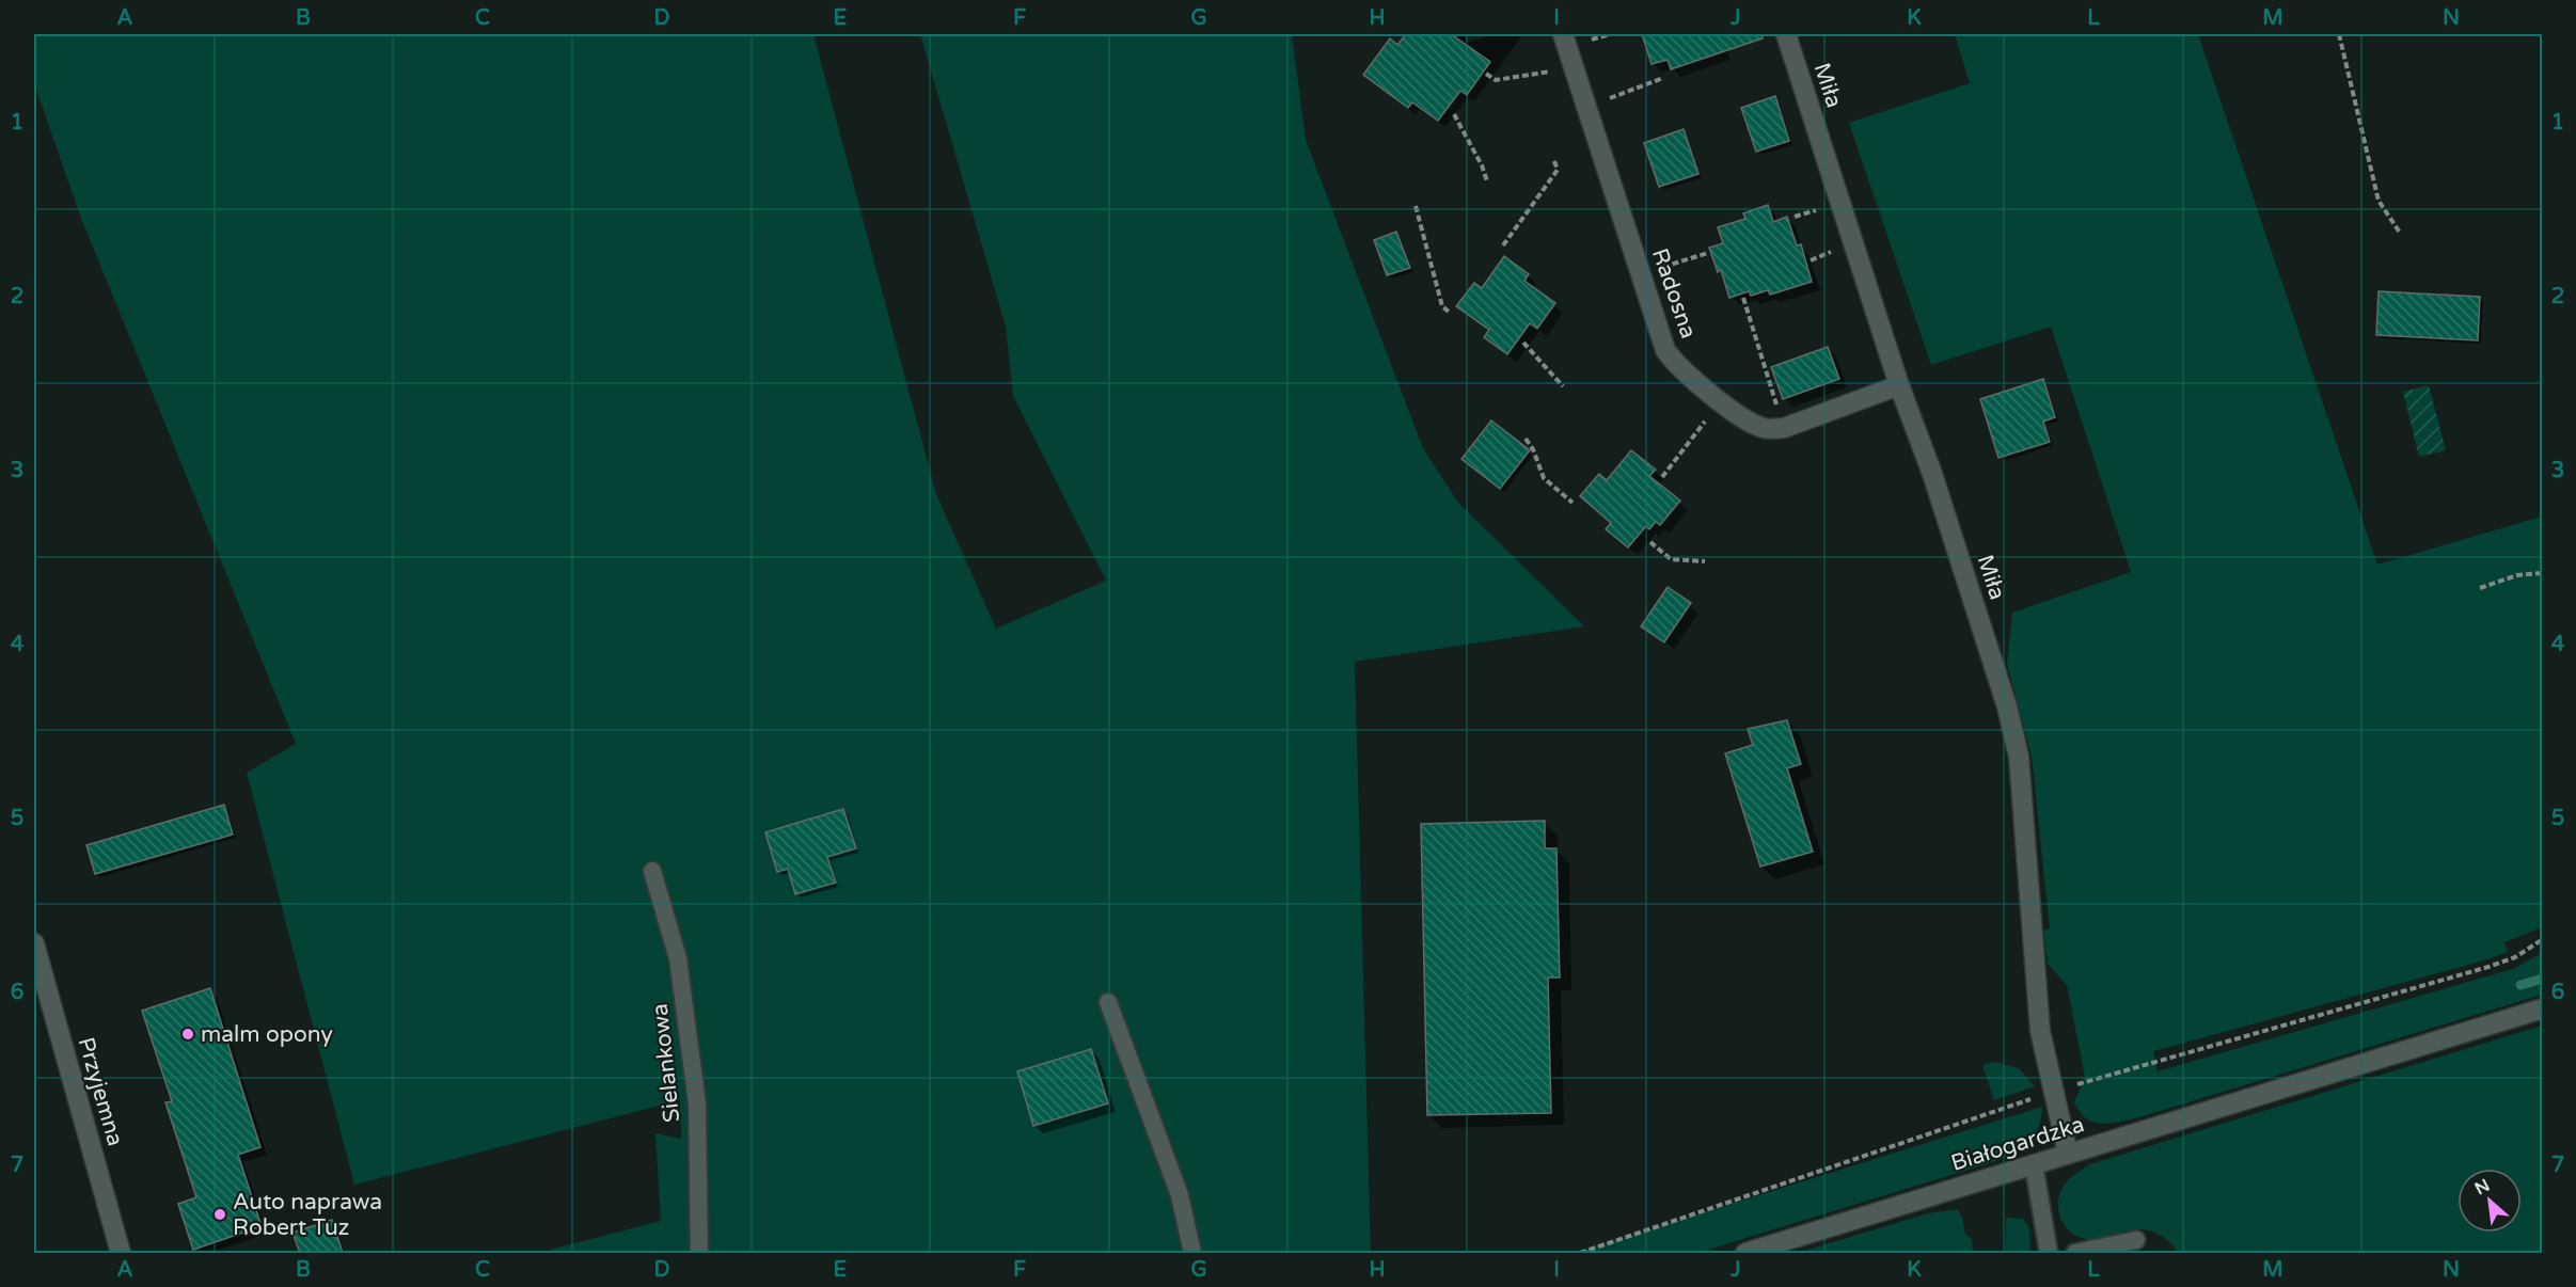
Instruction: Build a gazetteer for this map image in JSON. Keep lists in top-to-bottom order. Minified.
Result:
{"streets":{"street":["Miła","Radosna","Przyjemna","Białogardzka"],"lane":["Sielankowa"]},"crossings":[["Miła","Radosna"],["Miła","Białogardzka"]],"places":["malm opony","Auto naprawa Robert Tuz"],"north":"top left","grid":{"columns":["A","B","C","D","E","F","G","H","I","J","K","L","M","N"],"rows":["1","2","3","4","5","6","7"]}}
